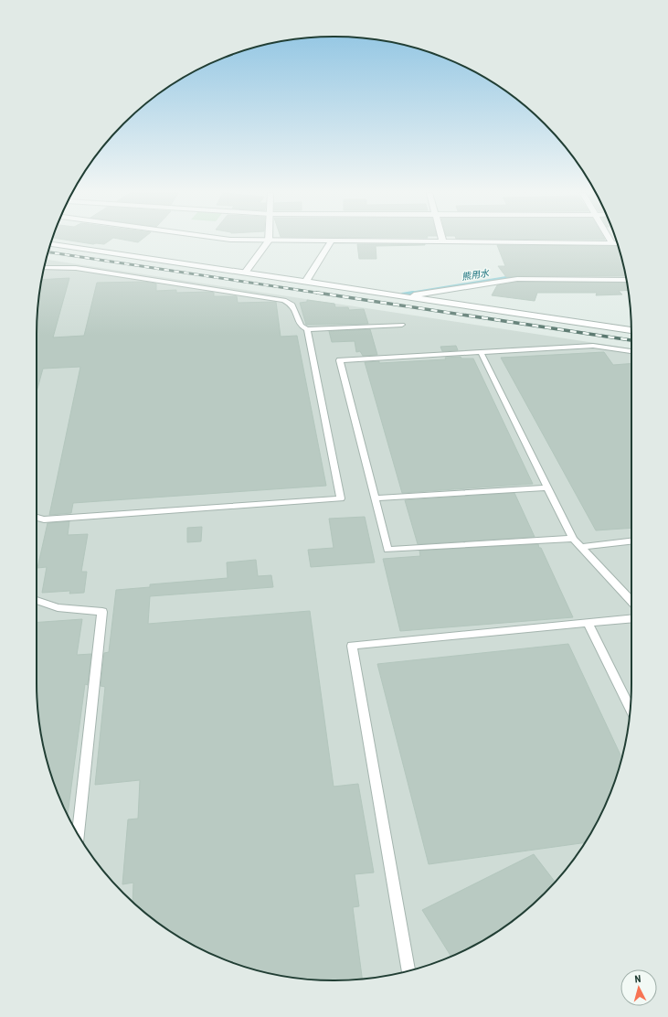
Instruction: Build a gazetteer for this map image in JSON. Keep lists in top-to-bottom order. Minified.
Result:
{"water":["熊用水"],"north":"top"}
